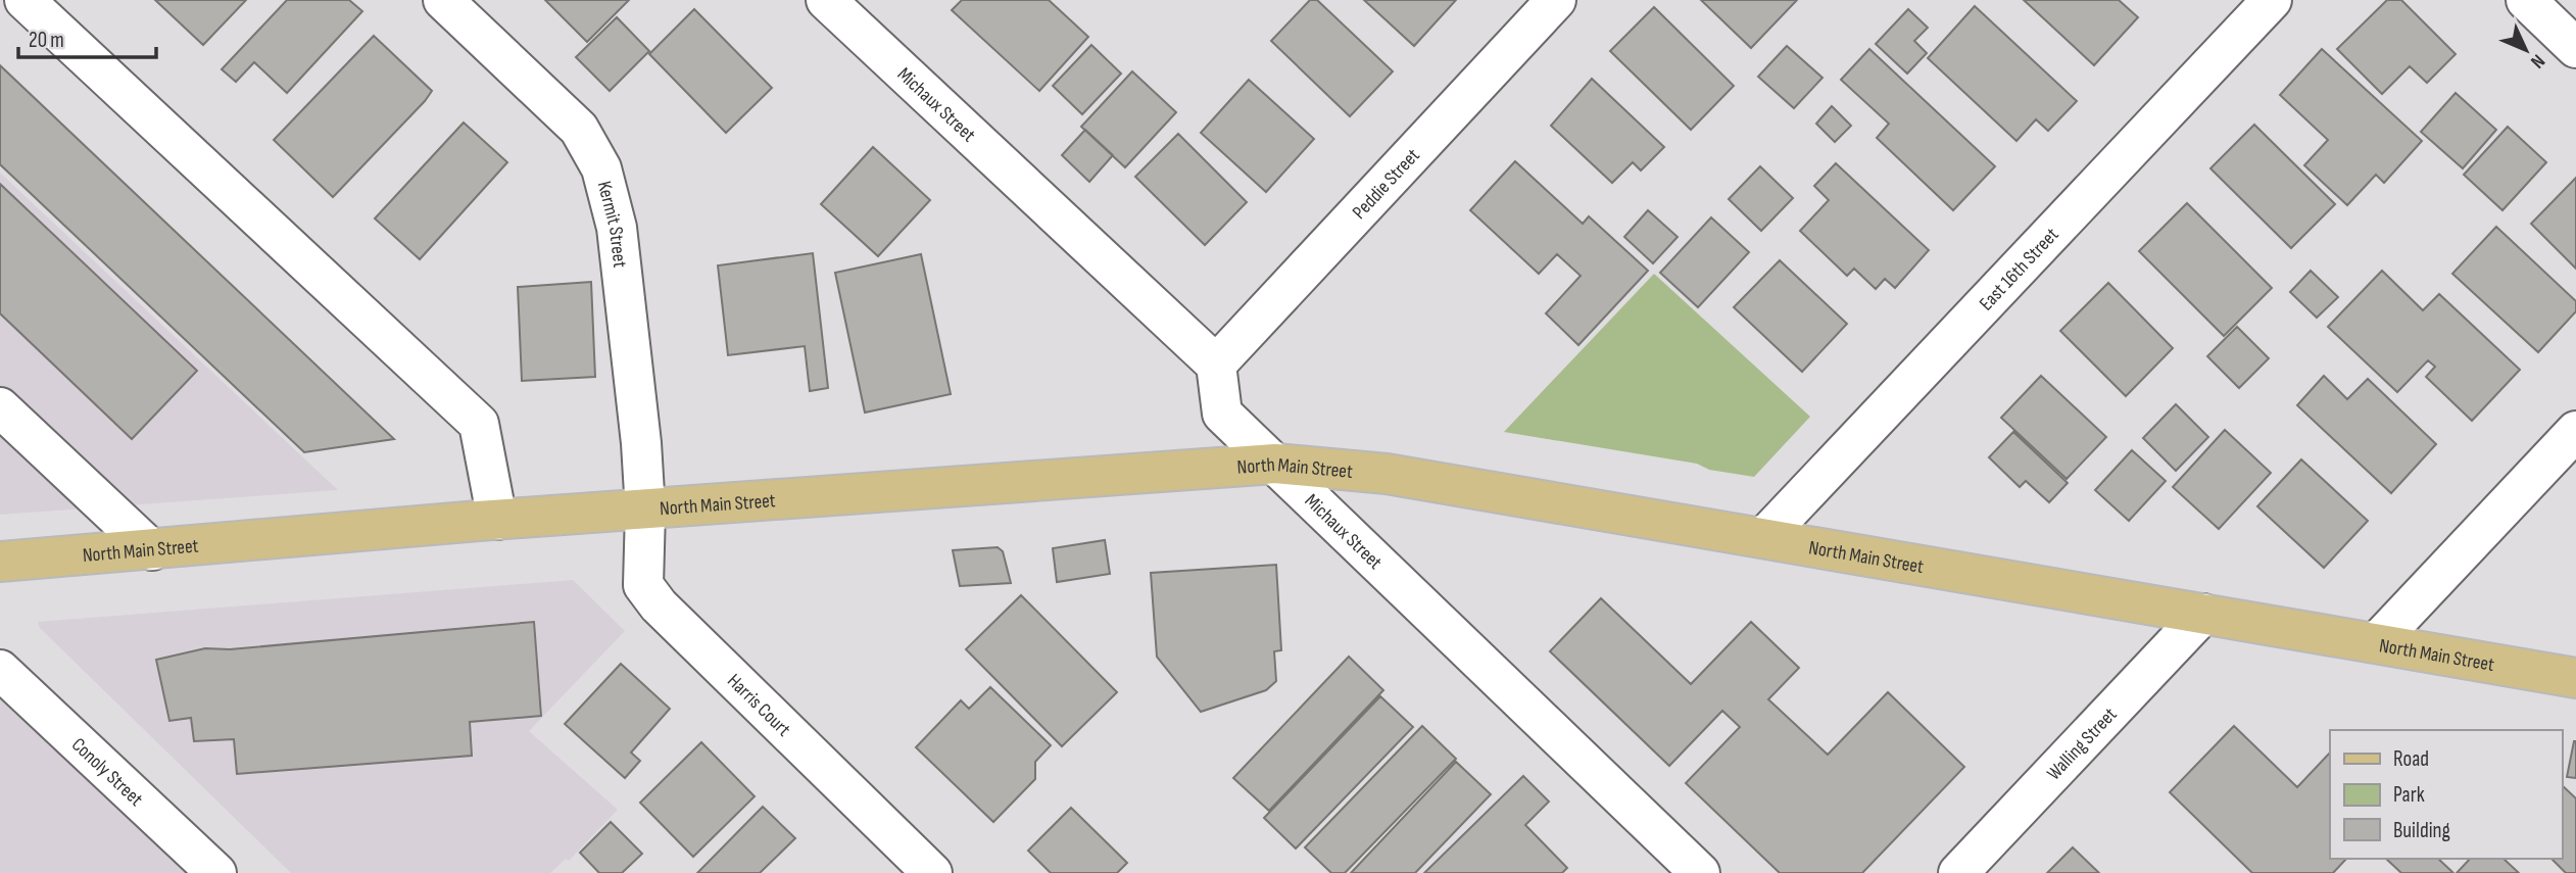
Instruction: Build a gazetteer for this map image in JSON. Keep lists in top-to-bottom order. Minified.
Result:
{"streets":{"main road":["North Main Street"],"street":["Michaux Street","Peddie Street","Kermit Street","East 16th Street","Harris Court","Walling Street","Conoly Street"]},"crossings":[["Michaux Street","Peddie Street"],["Michaux Street","North Main Street"],["Kermit Street","North Main Street"],["Kermit Street","Harris Court"],["East 16th Street","North Main Street"],["North Main Street","Harris Court"],["North Main Street","Walling Street"]],"legend":["Road","Park","Building"],"scale_bar":"20 m","north":"bottom right"}
